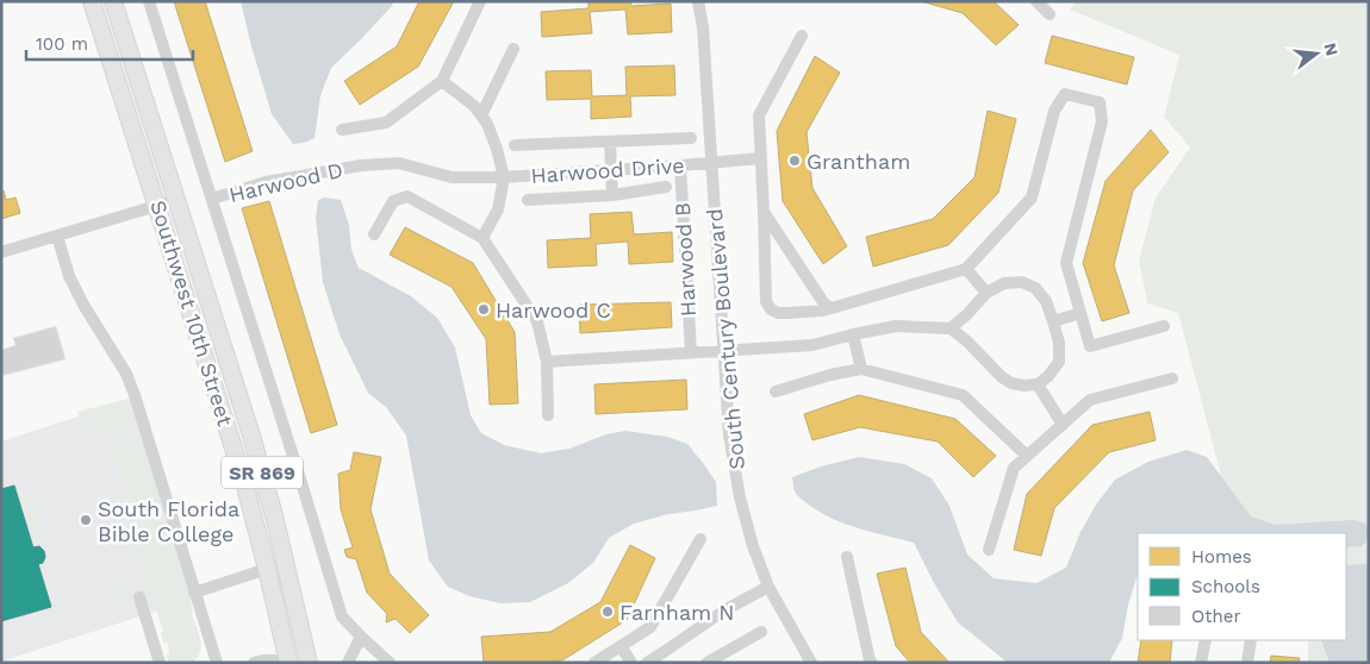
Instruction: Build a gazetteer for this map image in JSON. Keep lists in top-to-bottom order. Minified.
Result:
{"streets":{"main road":["Southwest 10th Street","SR 869"],"street":["Harwood Drive","Harwood D","Harwood B","South Century Boulevard"]},"crossings":[["Harwood Drive","Harwood D"],["Harwood Drive","Harwood B"],["Harwood Drive","South Century Boulevard"]],"places":["Grantham","Harwood C","South Florida Bible College","Farnham N"],"legend":["Homes","Schools","Other"],"scale_bar":"100 m","north":"right"}
